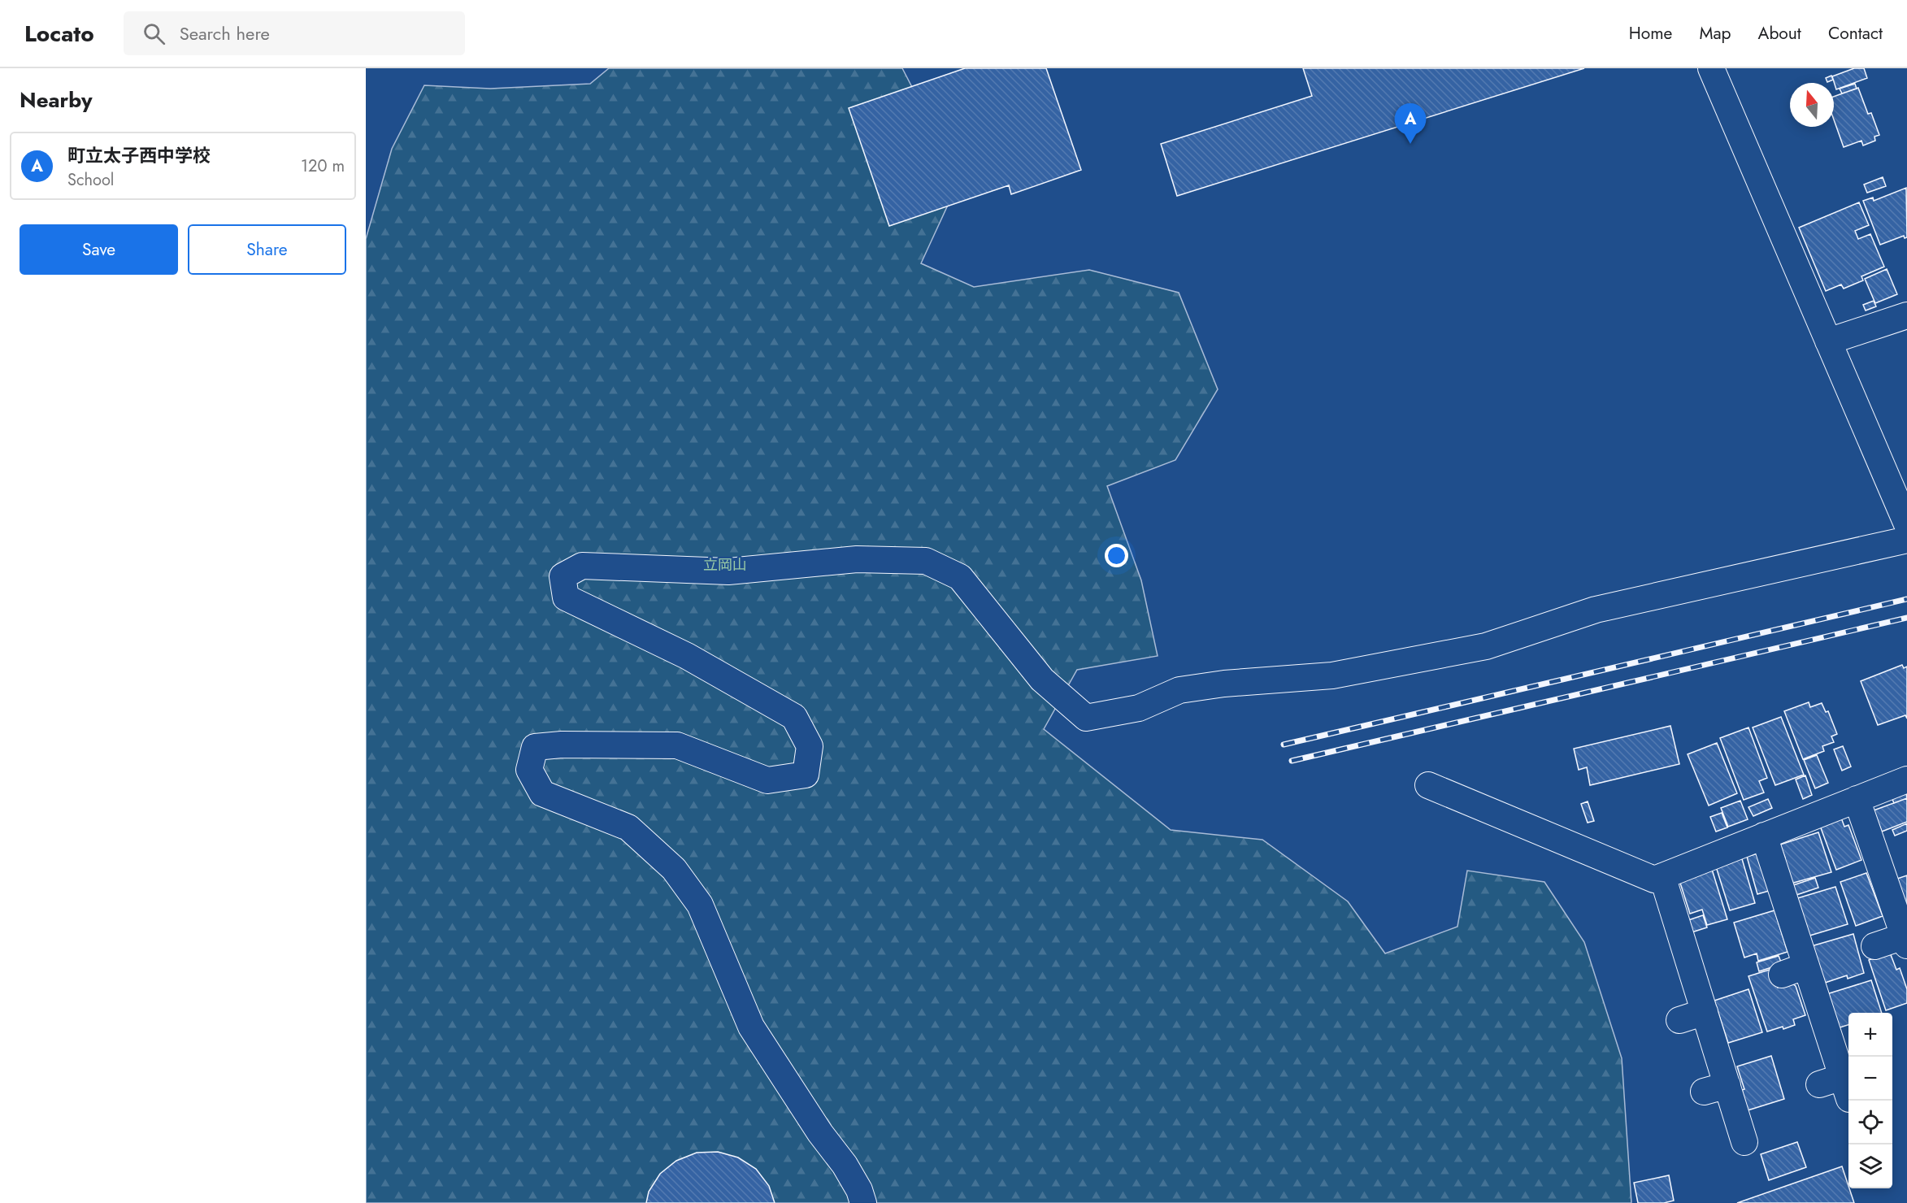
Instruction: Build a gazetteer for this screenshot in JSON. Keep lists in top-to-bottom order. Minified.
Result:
{"parks":["立岡山"],"north":"top","page":{"header":"Locato","search":"Search here","nav":["Home","Map","About","Contact"],"heading":"Nearby","pins":"A","list":[{"mark":"A","name":"町立太子西中学校","note":"School","value":"120 m"}],"buttons":["Save","Share"],"map_buttons":["+","−"]}}
